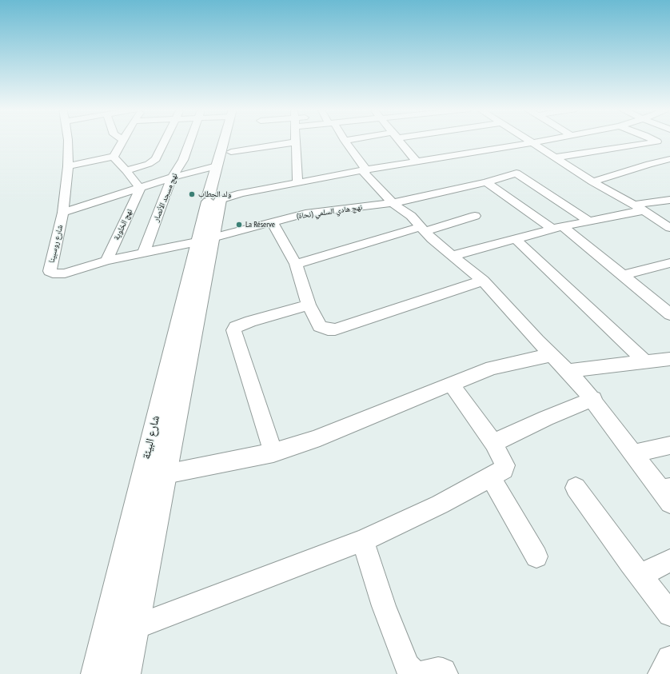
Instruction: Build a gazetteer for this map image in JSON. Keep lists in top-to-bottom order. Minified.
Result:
{"streets":{"main road":["شارع البيئة"],"street":["نهج مسجد الأنصار","نهج هادي السلمي (نحاة)","نهج الخلوية","شارع روسبينا"]},"crossings":[["نهج مسجد الأنصار","شارع روسبينا"],["نهج هادي السلمي (نحاة)","شارع روسبينا"],["نهج هادي السلمي (نحاة)","شارع البيئة"],["نهج الخلوية","شارع روسبينا"],["شارع روسبينا","شارع البيئة"]],"places":["ولد الحطاب","La Réserve"]}
